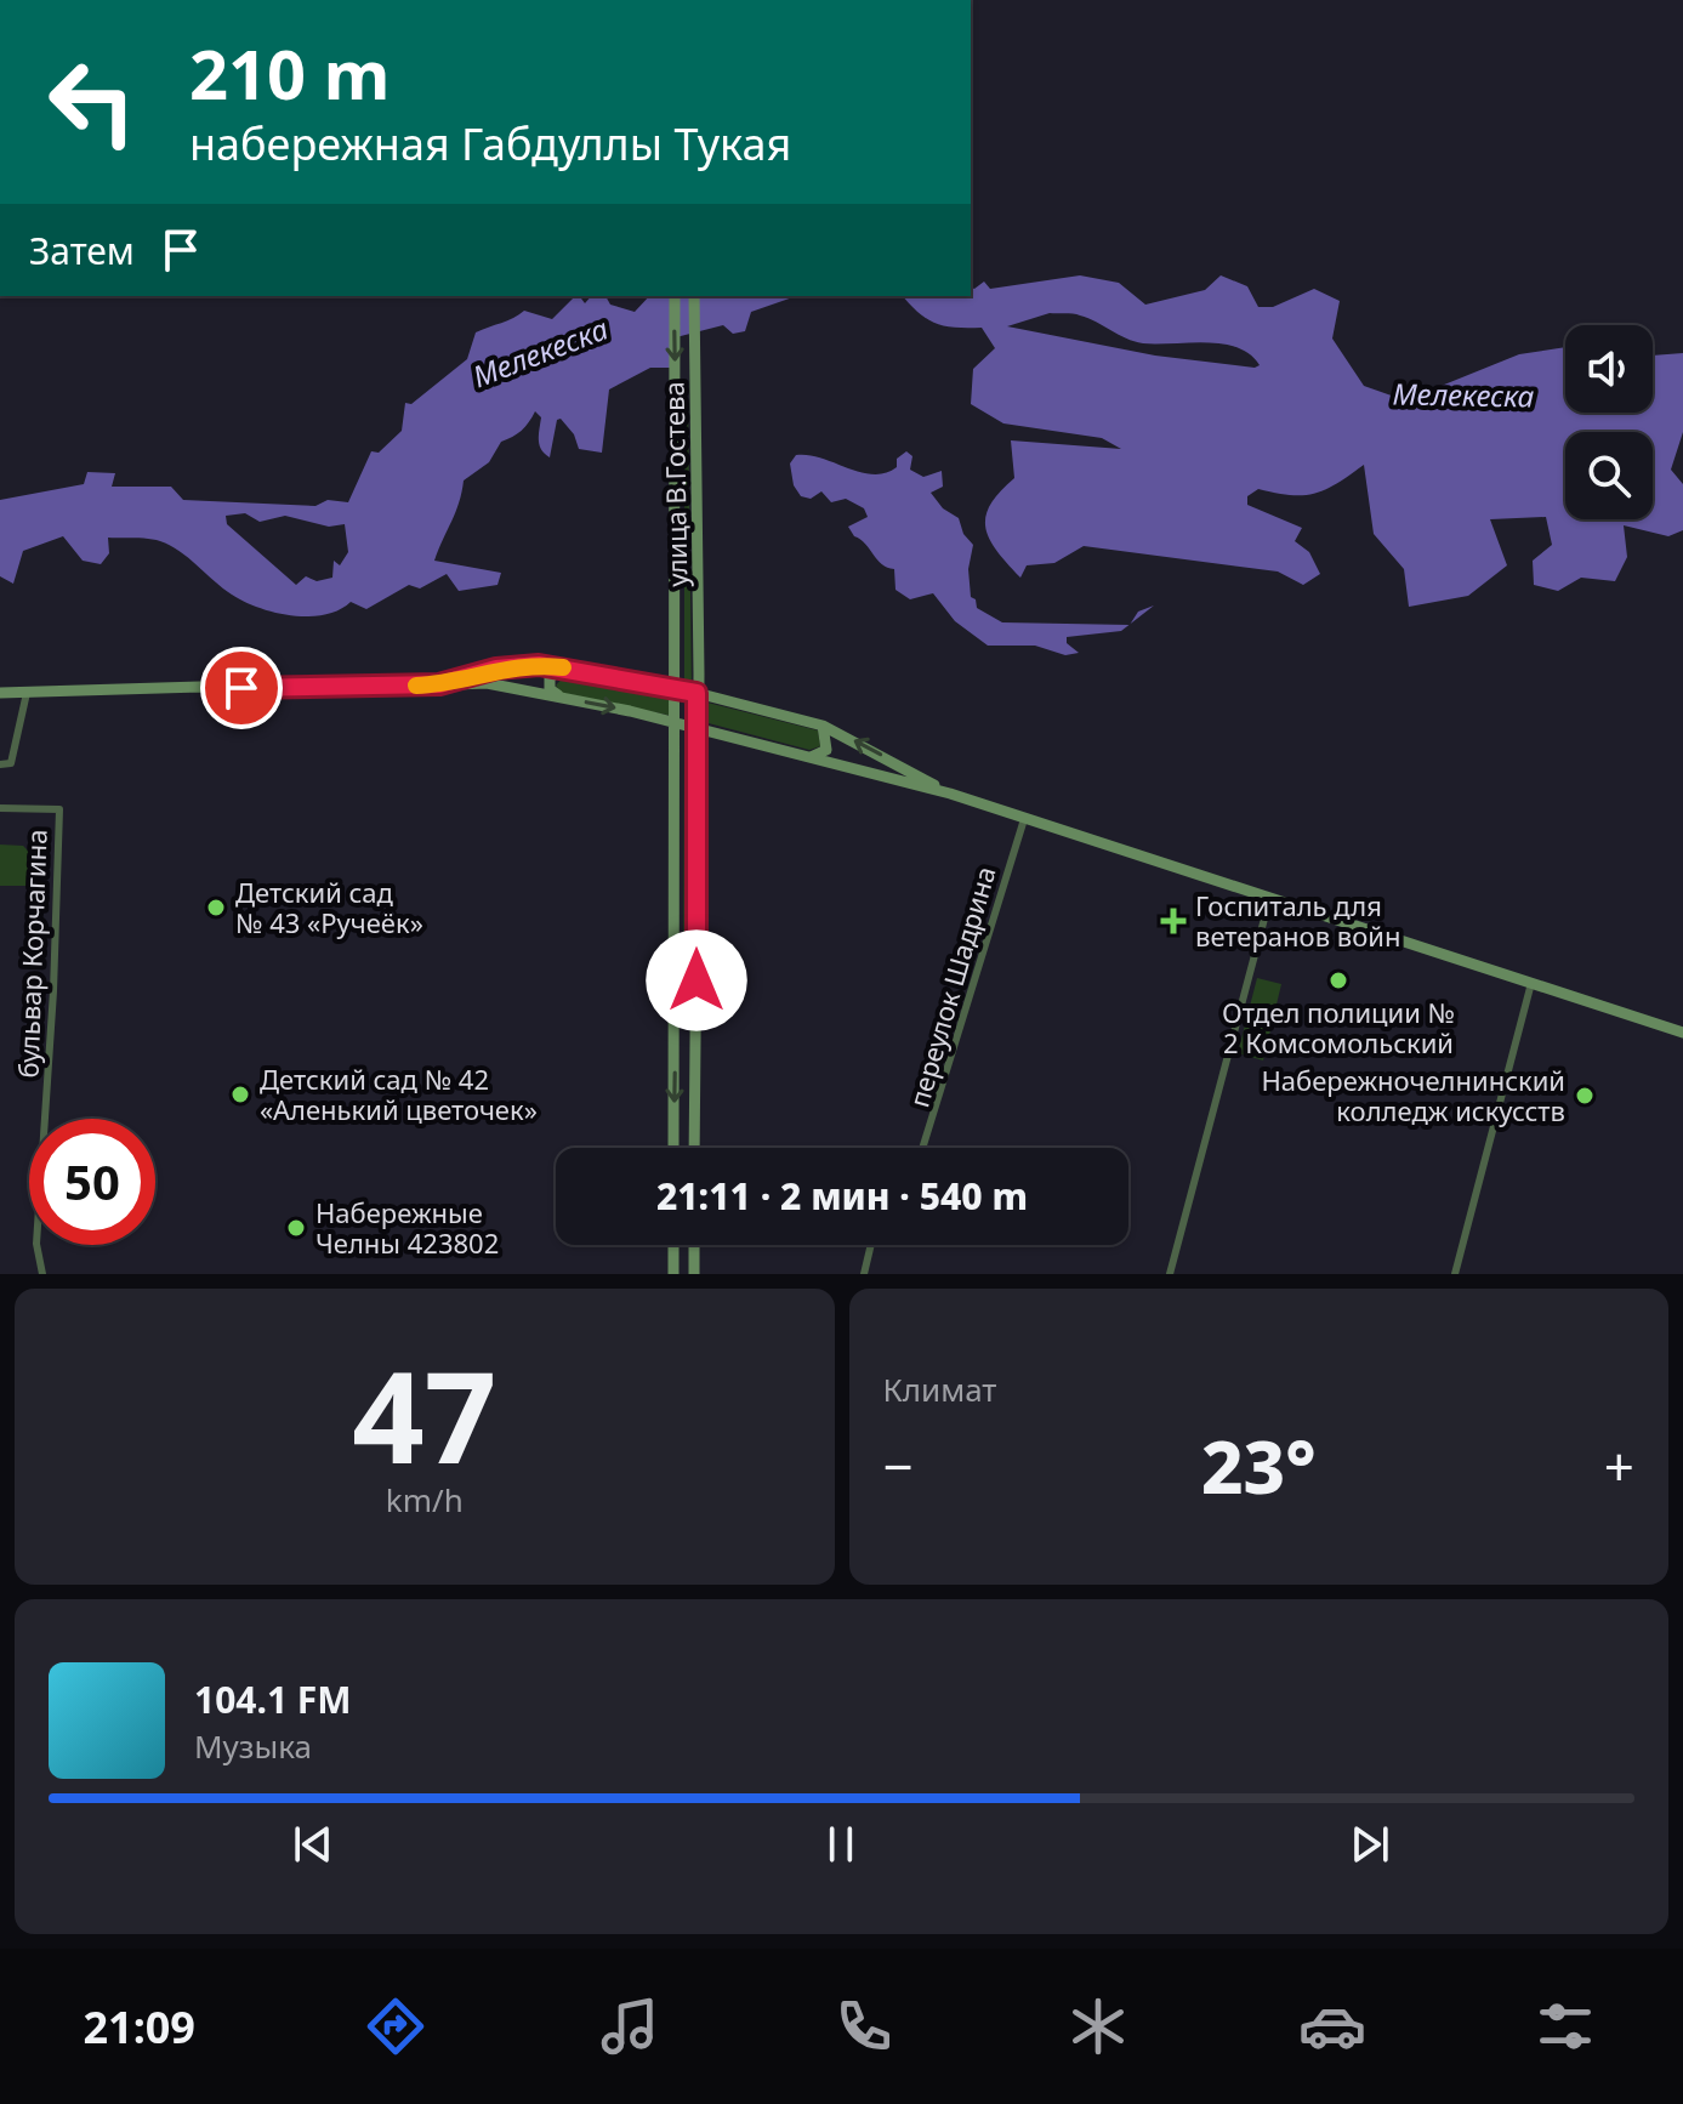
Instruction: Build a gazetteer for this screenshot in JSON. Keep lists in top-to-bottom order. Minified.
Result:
{"streets":{"main road":["улица В.Гостева"],"street":["бульвар Корчагина","переулок Шадрина"]},"water":["Мелекеска"],"places":{"other":["Детский сад № 43 «Ручеёк»","Отдел полиции № 2 Комсомольский","Детский сад № 42 «Аленький цветочек»","Набережночелнинский колледж искусств","Набережные Челны 423802"],"health":["Госпиталь для ветеранов войн"]},"page":{"turn":["210 m","набережная Габдуллы Тукая"],"then":"Затем","limit":"50","trip":"21:11 · 2 мин · 540 m","tile":[["47","km/h"],"Климат"],"heat":["−","23°","+"],"song":["104.1 FM","Музыка"],"tabs":"21:09"}}
